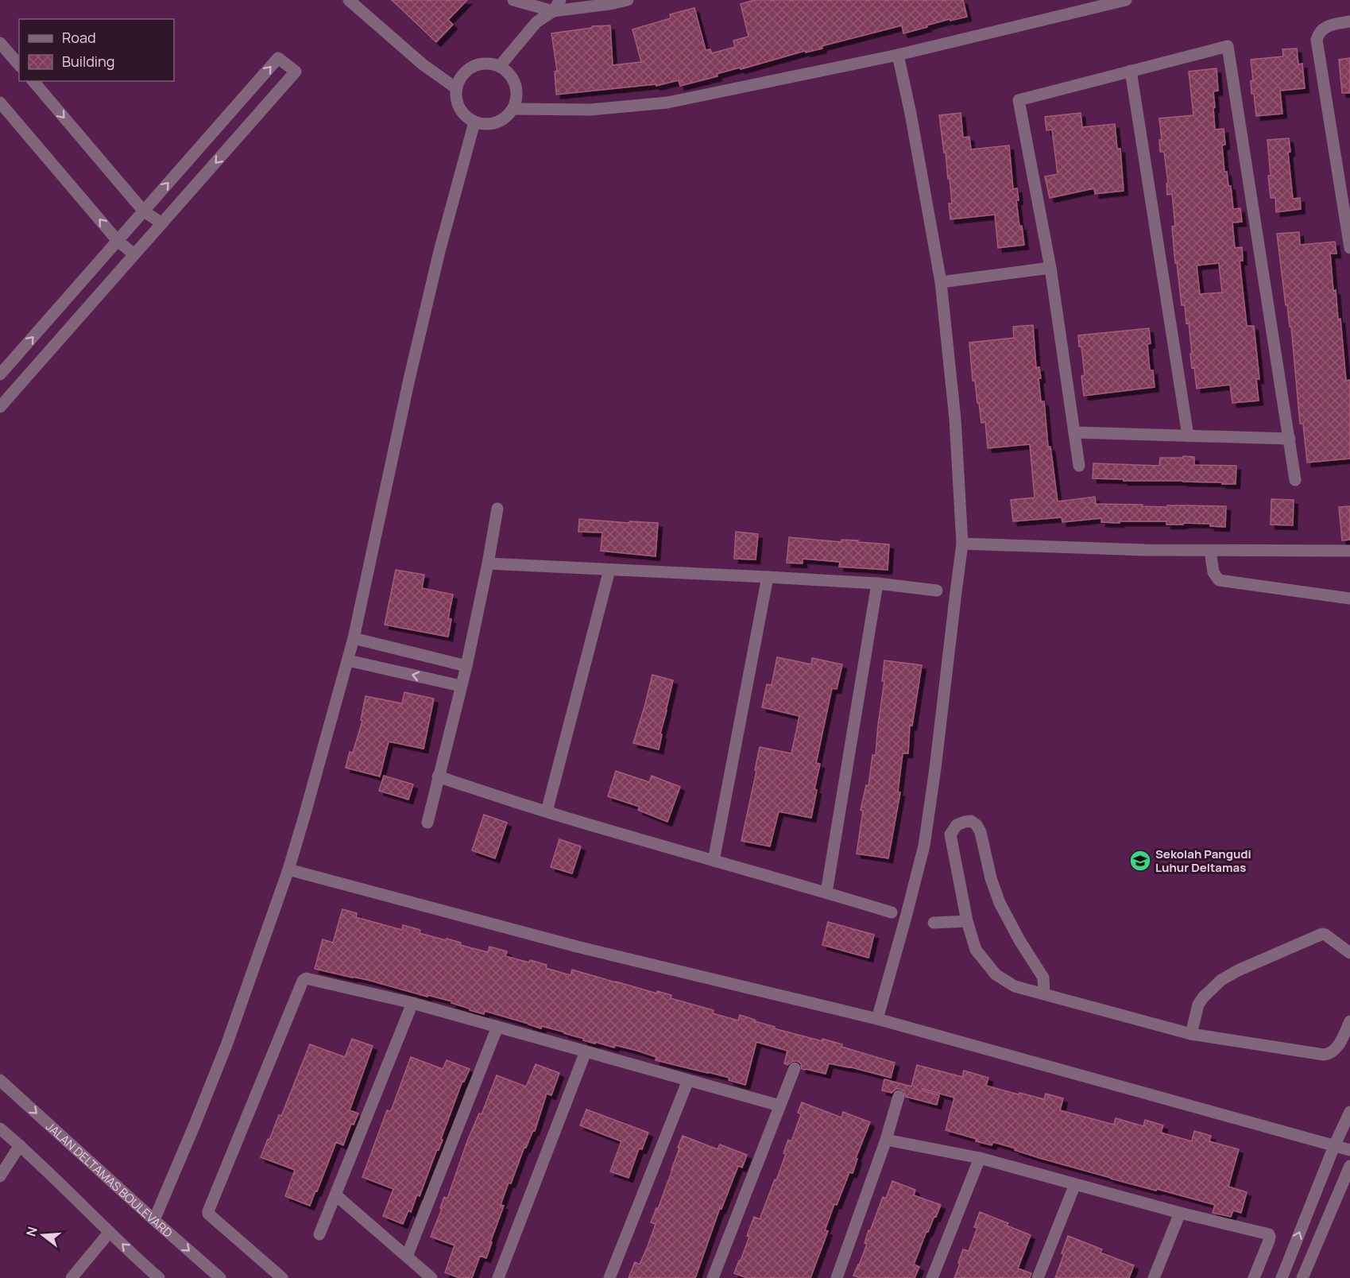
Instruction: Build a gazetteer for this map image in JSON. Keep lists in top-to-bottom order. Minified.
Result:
{"streets":{"street":["JALAN DELTAMAS BOULEVARD"]},"places":{"school or university":["Sekolah Pangudi Luhur Deltamas"]},"legend":["Road","Building"],"north":"left"}
